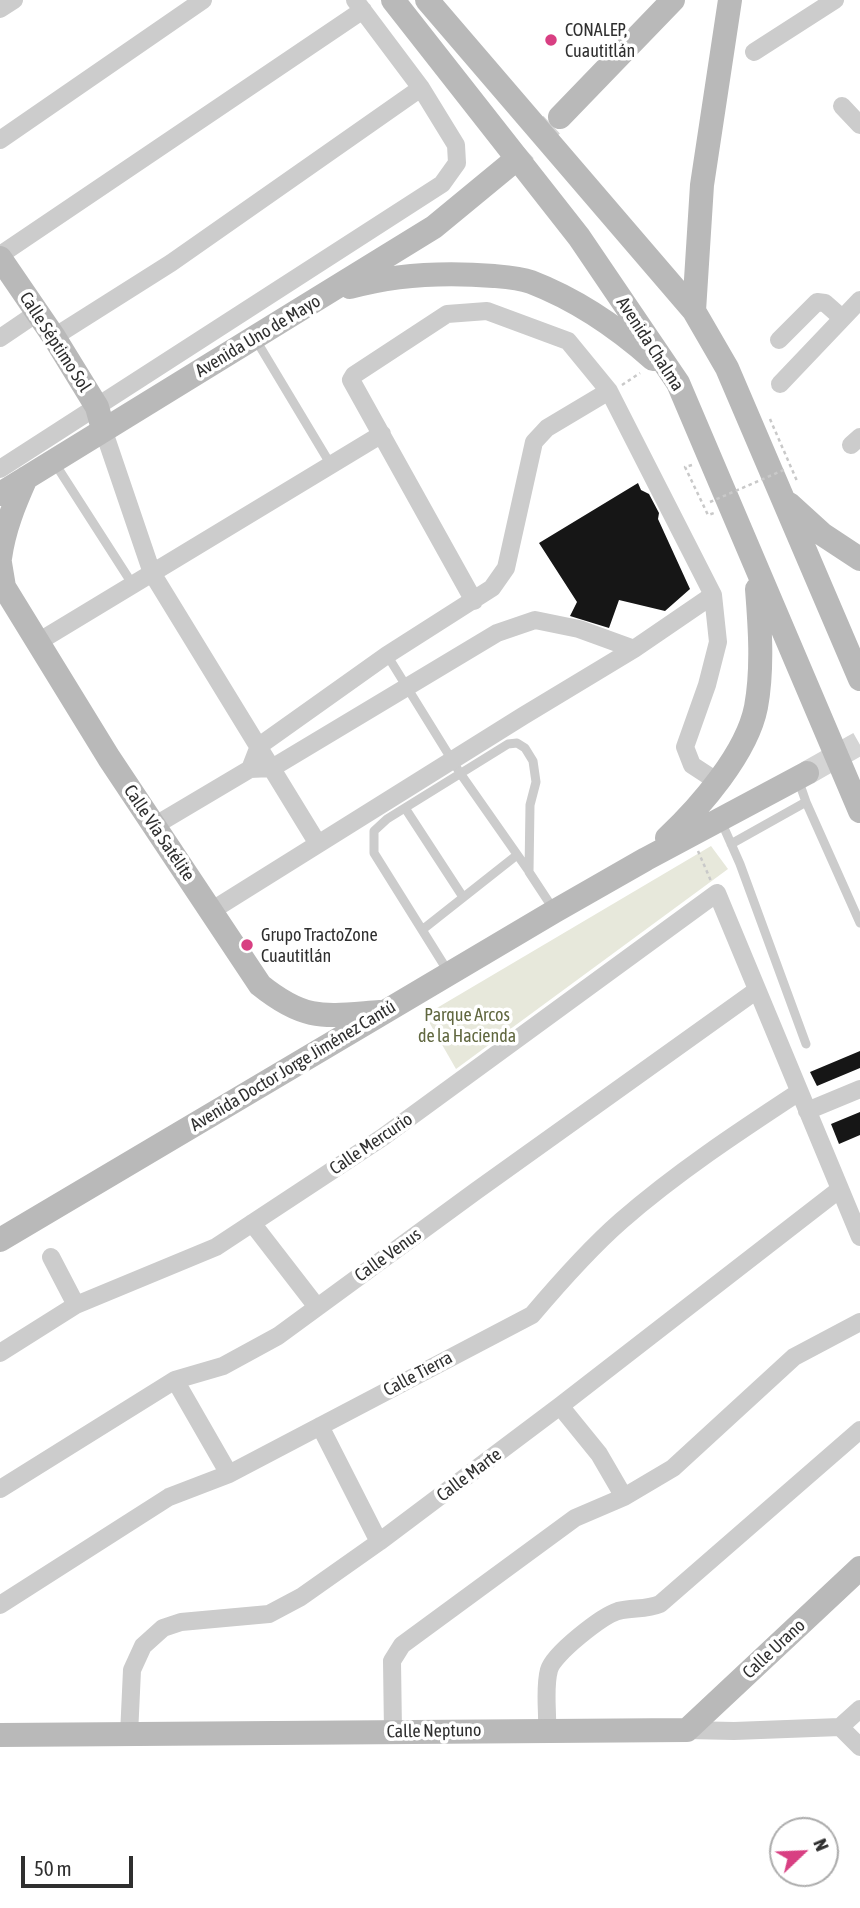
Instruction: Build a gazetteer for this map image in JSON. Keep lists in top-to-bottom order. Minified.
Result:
{"streets":{"main road":["Avenida Uno de Mayo","Calle Séptimo Sol","Avenida Chalma","Calle Vía Satélite","Avenida Doctor Jorge Jiménez Cantú","Calle Urano","Calle Neptuno"],"street":["Calle Mercurio","Calle Venus","Calle Tierra","Calle Marte"]},"crossings":[["Avenida Uno de Mayo","Calle Séptimo Sol"],["Avenida Uno de Mayo","Calle Vía Satélite"],["Calle Vía Satélite","Avenida Doctor Jorge Jiménez Cantú"],["Calle Marte","Calle Neptuno"],["Calle Urano","Calle Neptuno"]],"parks":["Parque Arcos de la Hacienda"],"places":["CONALEP, Cuautitlán","Grupo TractoZone Cuautitlán"],"scale_bar":"50 m","north":"top right"}
